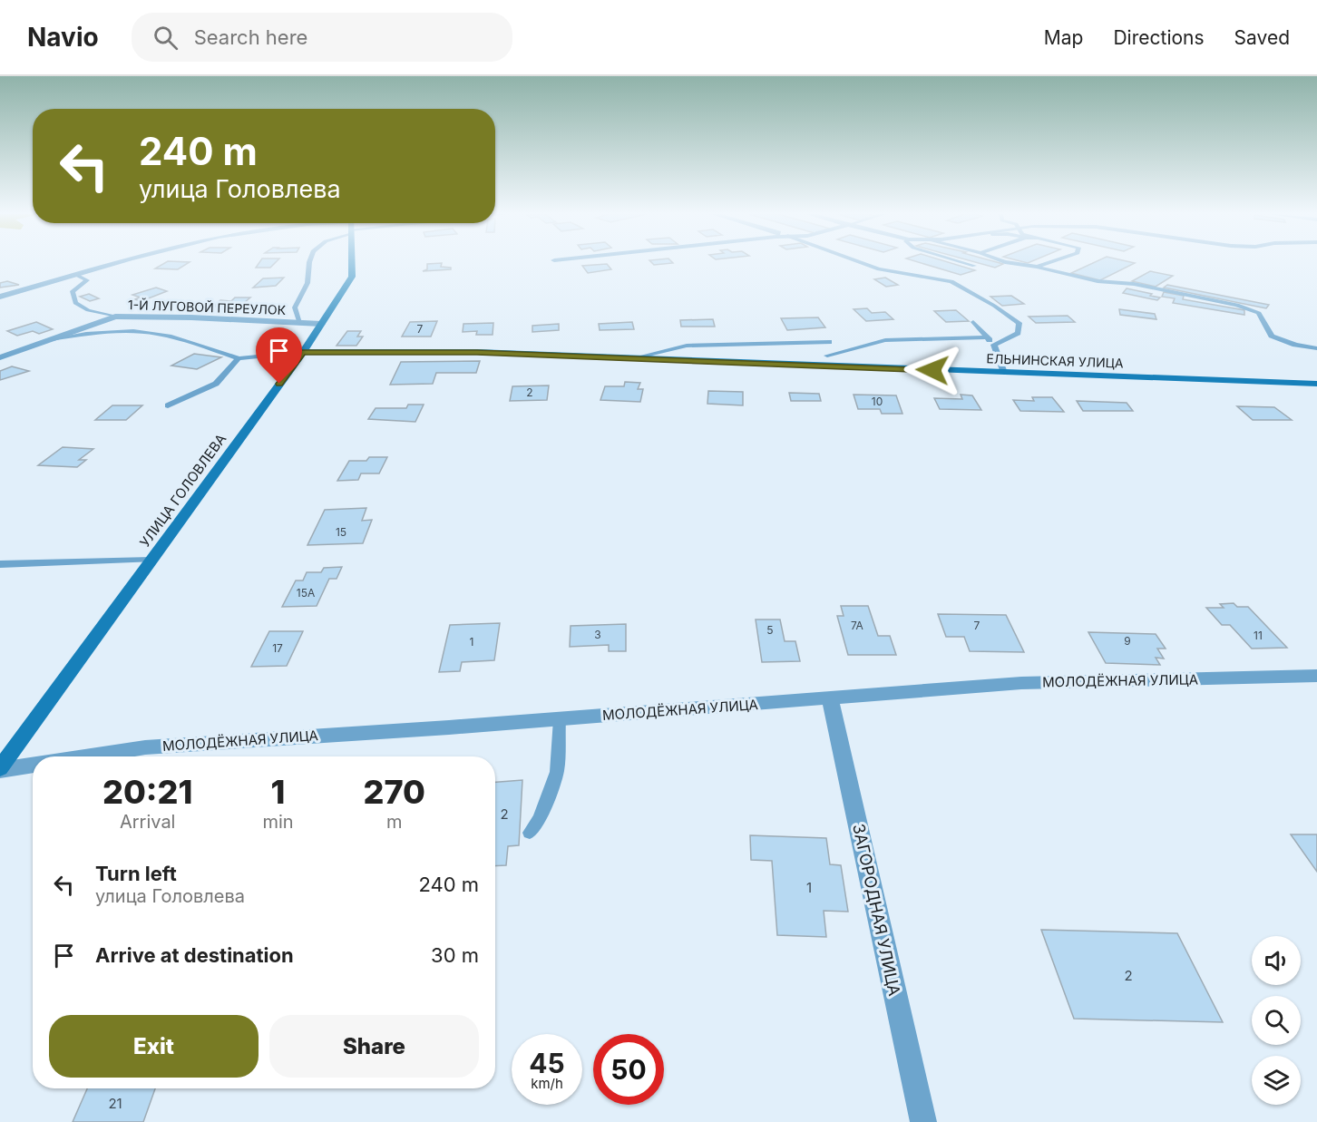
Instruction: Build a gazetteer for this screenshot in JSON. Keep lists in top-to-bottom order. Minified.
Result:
{"streets":{"main road":["ЕЛЬНИНСКАЯ УЛИЦА","УЛИЦА ГОЛОВЛЕВА"],"street":["1-Й ЛУГОВОЙ ПЕРЕУЛОК","МОЛОДЁЖНАЯ УЛИЦА","ЗАГОРОДНАЯ УЛИЦА"]},"crossings":[["1-Й ЛУГОВОЙ ПЕРЕУЛОК","УЛИЦА ГОЛОВЛЕВА"],["ЕЛЬНИНСКАЯ УЛИЦА","УЛИЦА ГОЛОВЛЕВА"],["МОЛОДЁЖНАЯ УЛИЦА","ЗАГОРОДНАЯ УЛИЦА"]],"house_numbers":["7","2","10","15","15А","7А","7","5","3","11","9","1","17","2","1","2","21"],"page":{"header":"Navio","search":"Search here","nav":["Map","Directions","Saved"],"turn":["240 m","улица Головлева"],"eta":["20:21","Arrival","1","min","270","m"],"list":[{"name":"Turn left","note":"улица Головлева","value":"240 m"},{"name":"Arrive at destination","value":"30 m"}],"buttons":["Exit","Share"],"speed":"45 km/h","limit":"50"}}
